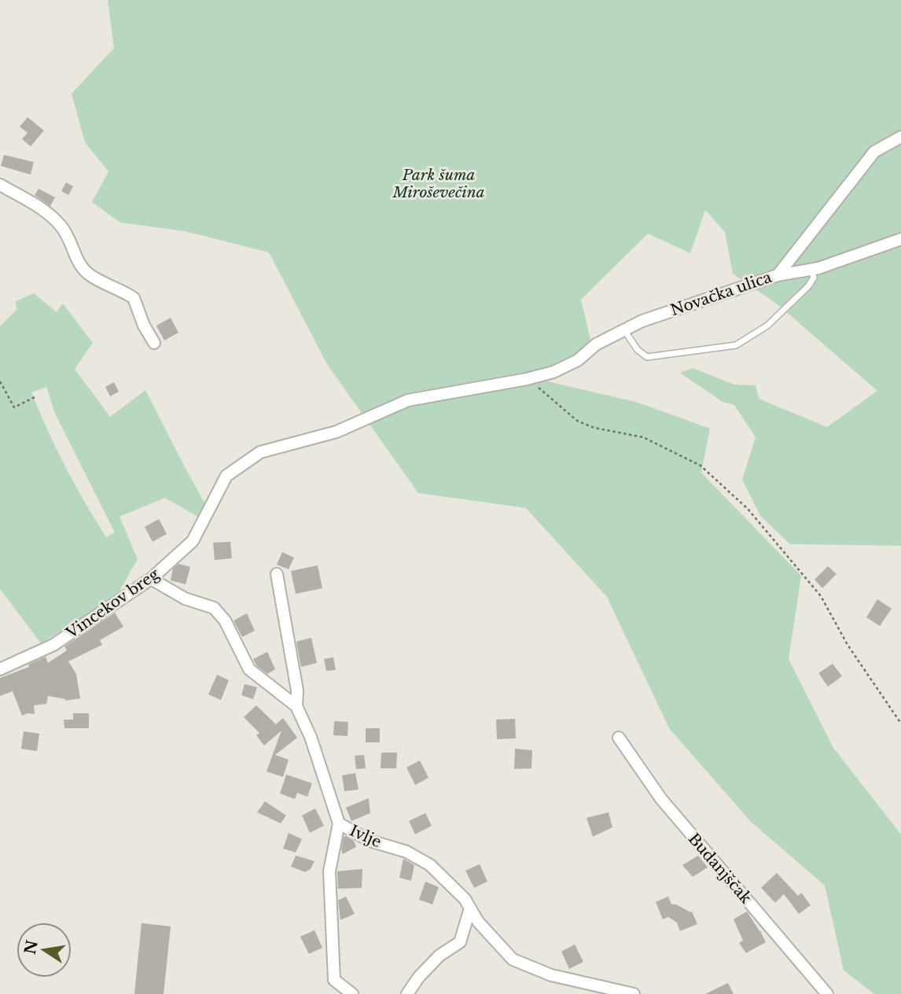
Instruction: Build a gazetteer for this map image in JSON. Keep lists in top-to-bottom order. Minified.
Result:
{"streets":{"street":["Novačka ulica","Vincekov breg","Ivlje","Budanjščak"]},"crossings":[["Novačka ulica","Vincekov breg"],["Vincekov breg","Ivlje"]],"parks":["Park šuma Miroševečina"],"north":"left"}
